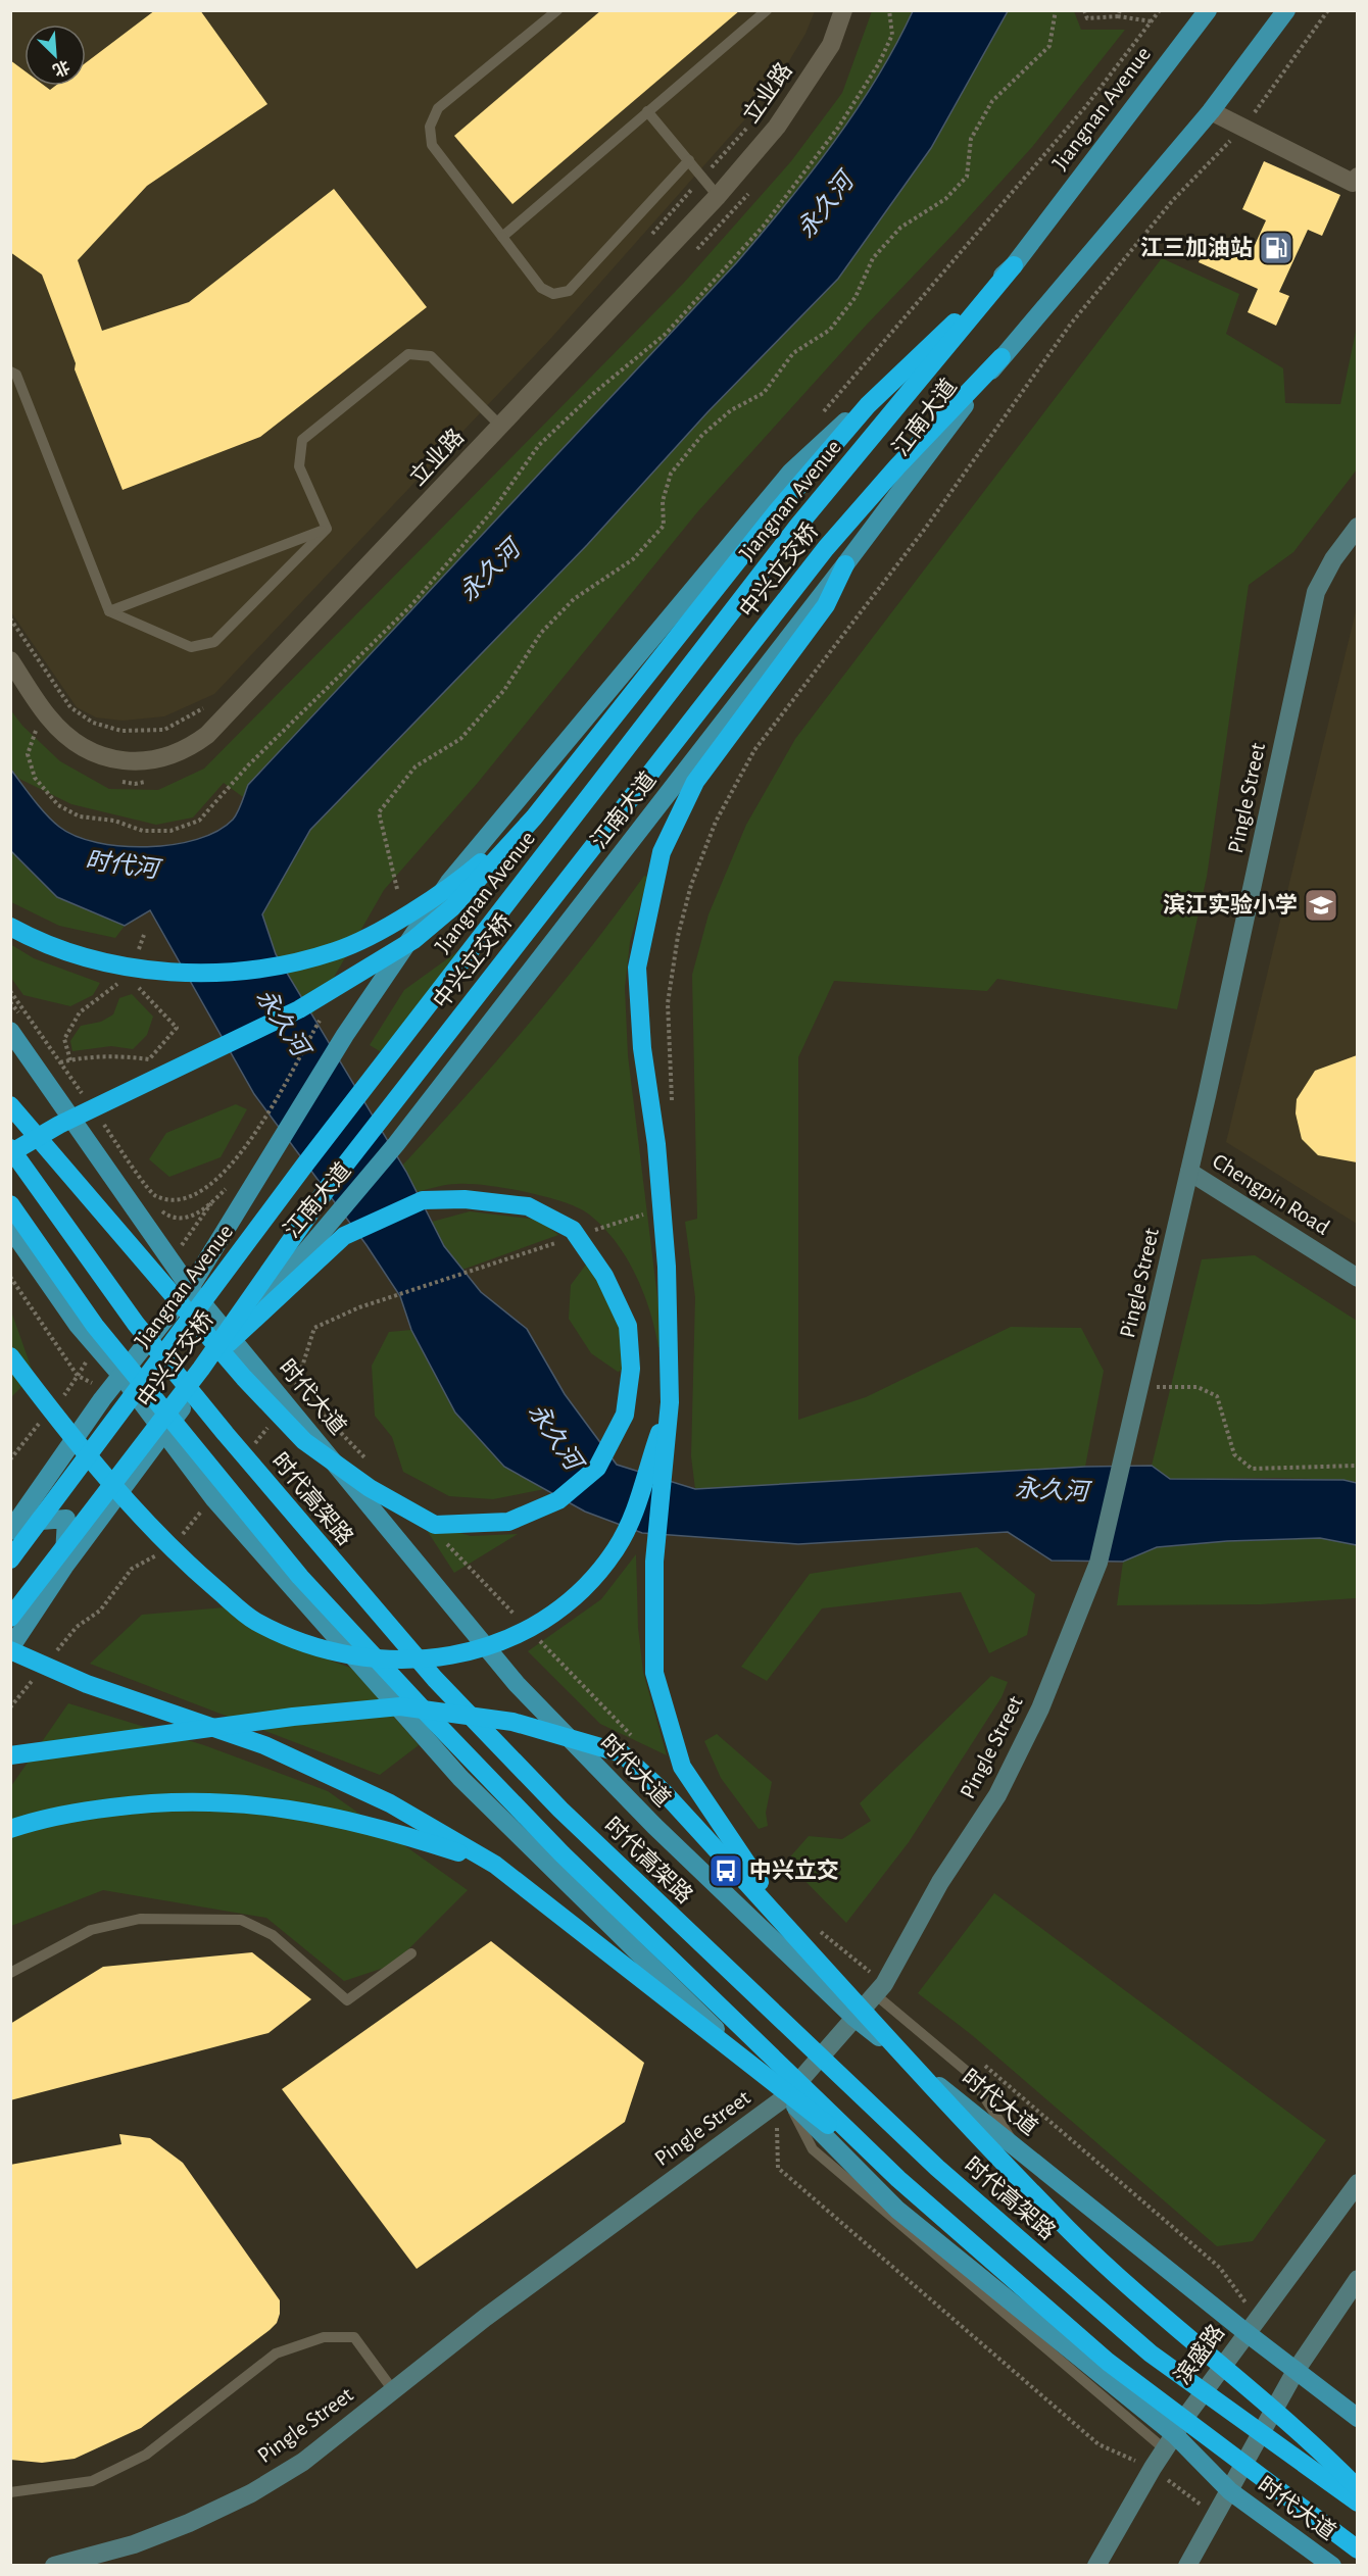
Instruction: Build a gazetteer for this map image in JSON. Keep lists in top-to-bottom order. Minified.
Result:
{"streets":{"highway":["Jiangnan Avenue","中兴立交桥","时代高架路"],"main road":["江南大道","时代大道"],"street":["立业路","Pingle Street","Chengpin Road","滨盛路"]},"crossings":[["Jiangnan Avenue","时代大道"],["江南大道","中兴立交桥"],["江南大道","时代大道"],["Pingle Street","Chengpin Road"],["Pingle Street","时代大道"],["时代大道","滨盛路"]],"water":["永久河","时代河"],"places":{"fuel station":["江三加油站"],"school or university":["滨江实验小学"],"bus stop":["中兴立交"]},"north":"bottom right"}
